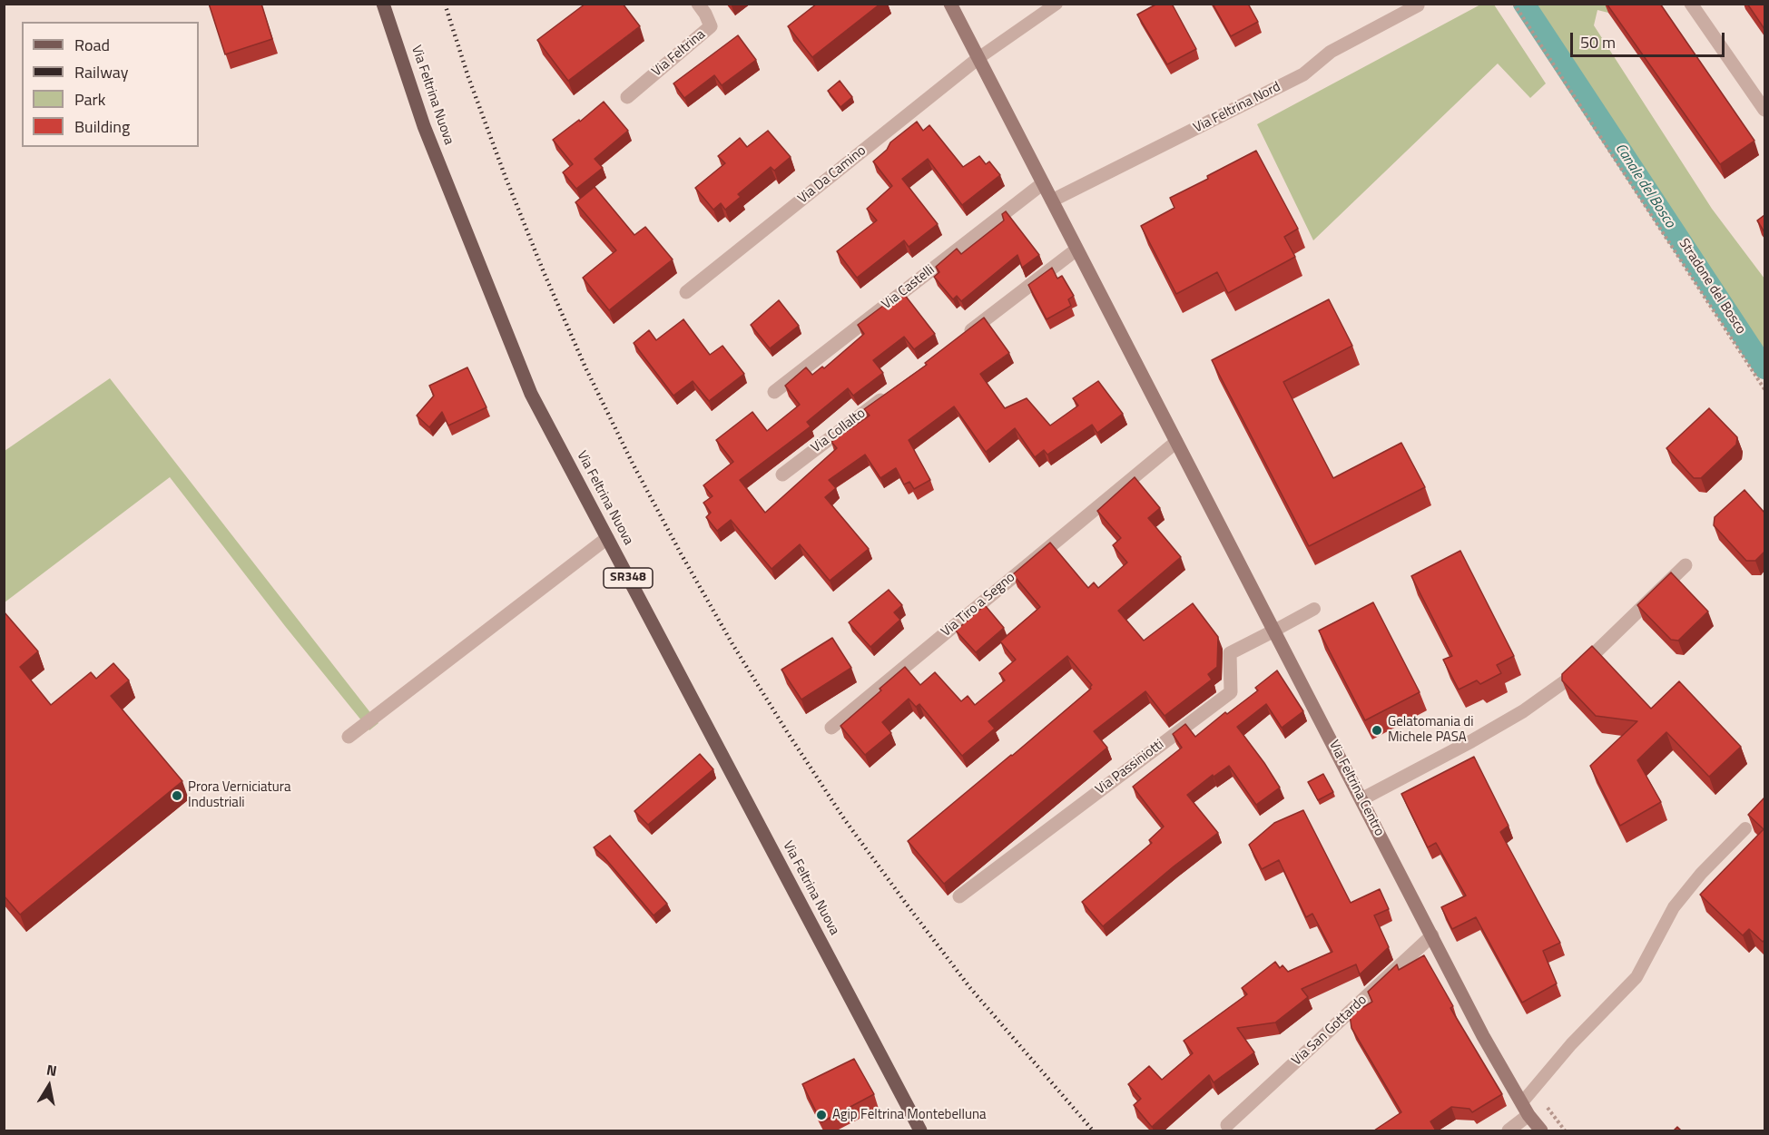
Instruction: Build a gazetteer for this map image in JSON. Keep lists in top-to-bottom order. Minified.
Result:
{"streets":{"main road":["Via Feltrina Nuova","SR348","Via Feltrina Centro"],"street":["Via Feltrina","Via Feltrina Nord","Via Da Camino","Via Castelli","Via Collalto","Via Tiro a Segno","Via Passiniotti","Via San Gottardo"],"path":["Stradone del Bosco"]},"crossings":[["Via Tiro a Segno","Via Feltrina Centro"],["Via Passiniotti","Via Feltrina Centro"],["Via Feltrina Centro","Via San Gottardo"]],"water":["Canale del Bosco"],"places":["Gelatomania di Michele PASA","Prora Verniciatura Industriali","Agip Feltrina Montebelluna"],"legend":["Road","Railway","Park","Building"],"scale_bar":"50 m","north":"top"}
